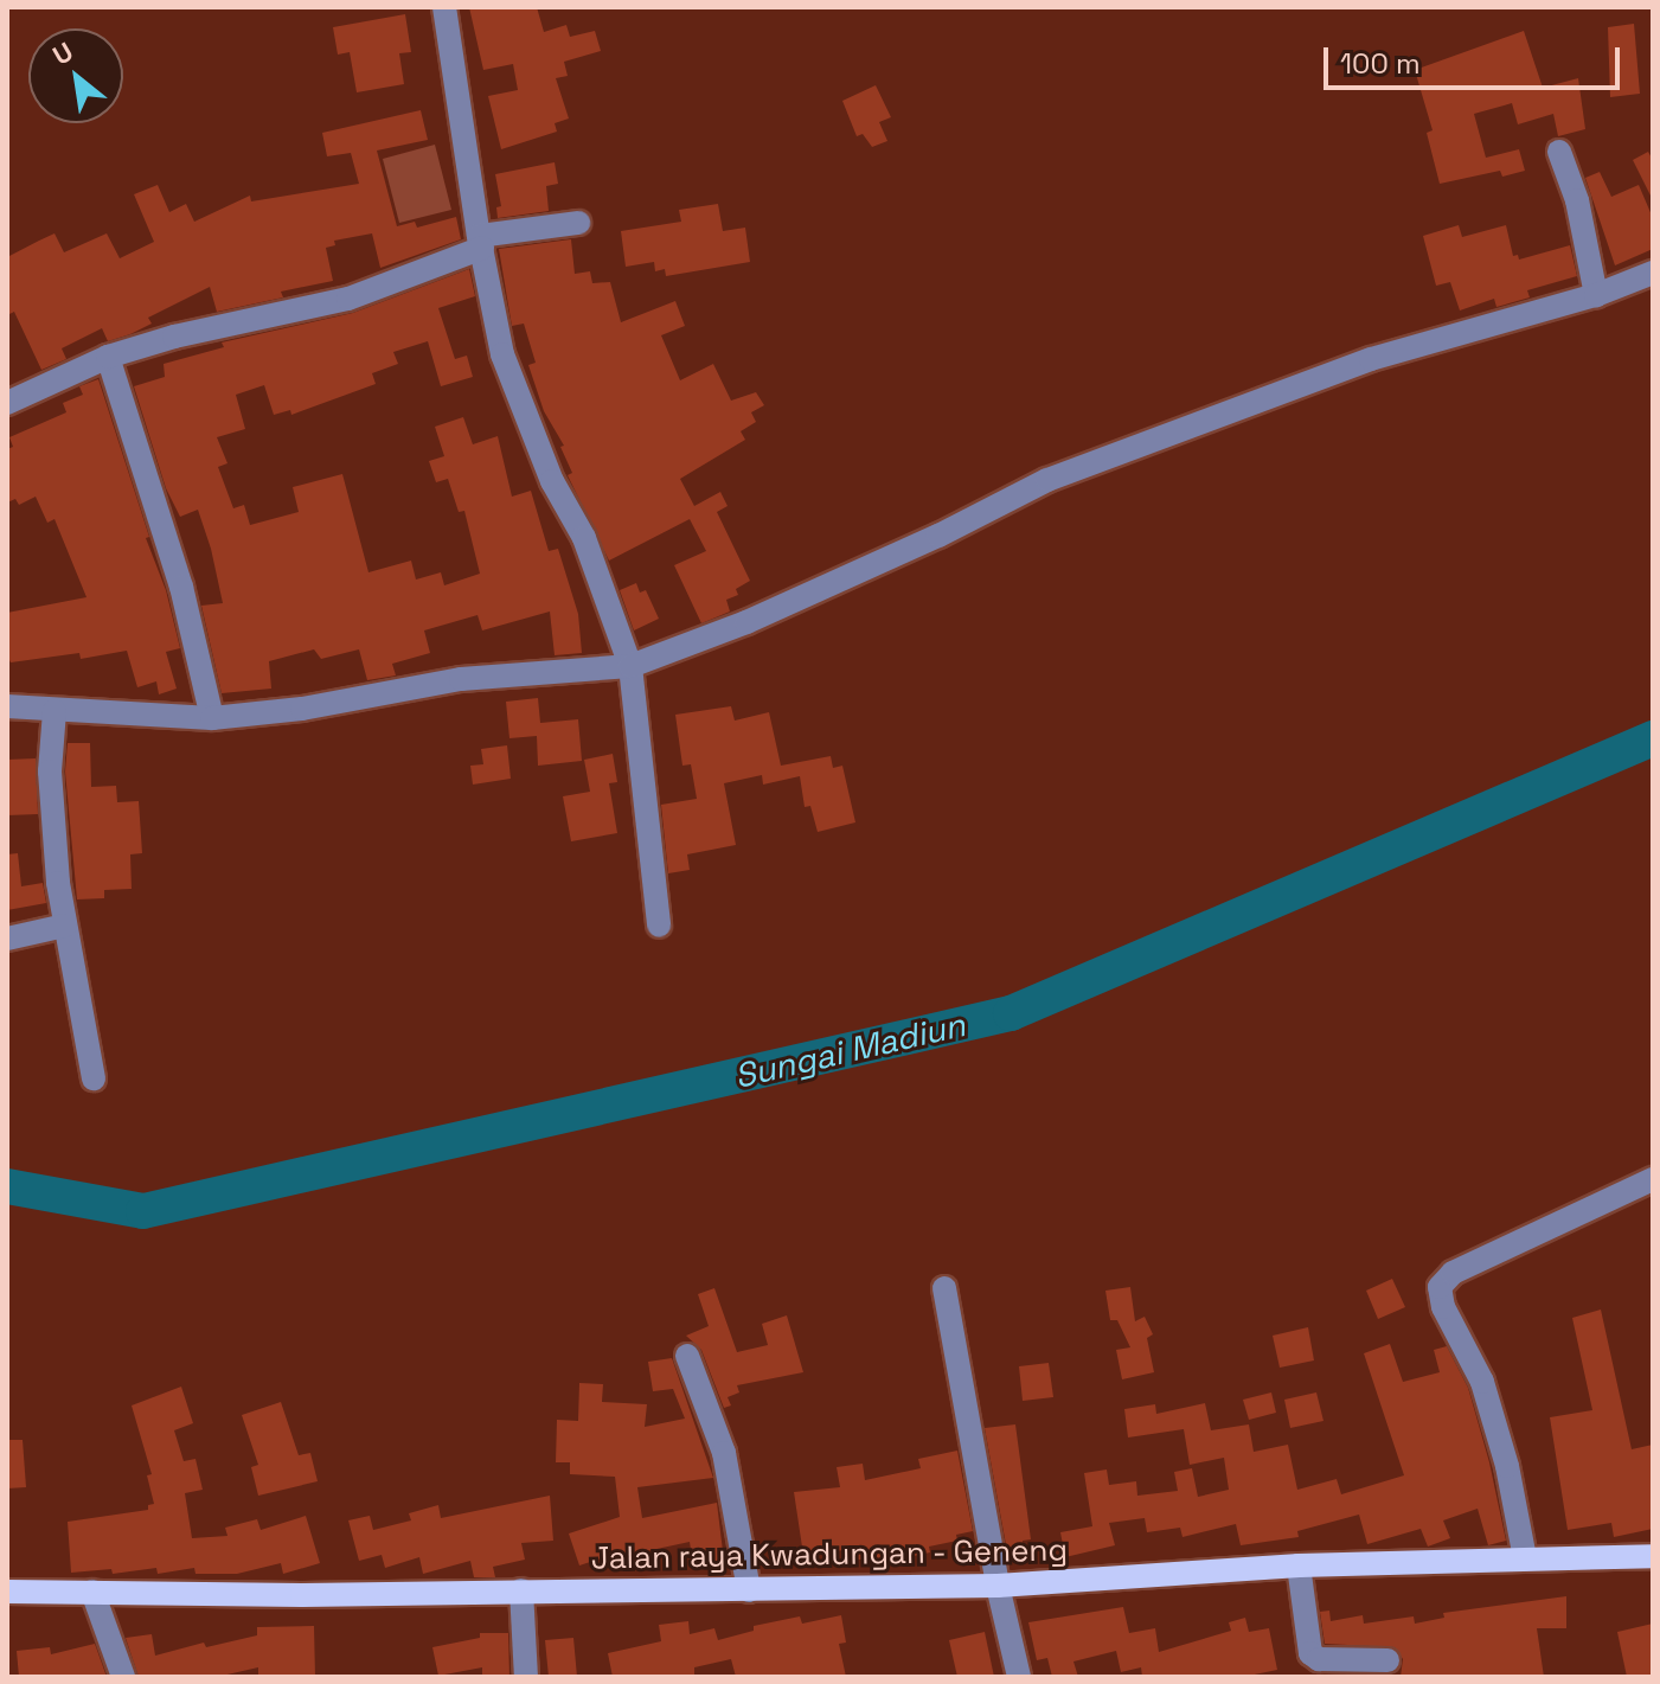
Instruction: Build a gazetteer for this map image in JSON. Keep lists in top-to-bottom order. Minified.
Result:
{"streets":{"main road":["Jalan raya Kwadungan - Geneng"]},"water":["Sungai Madiun"],"scale_bar":"100 m","north":"top left"}
